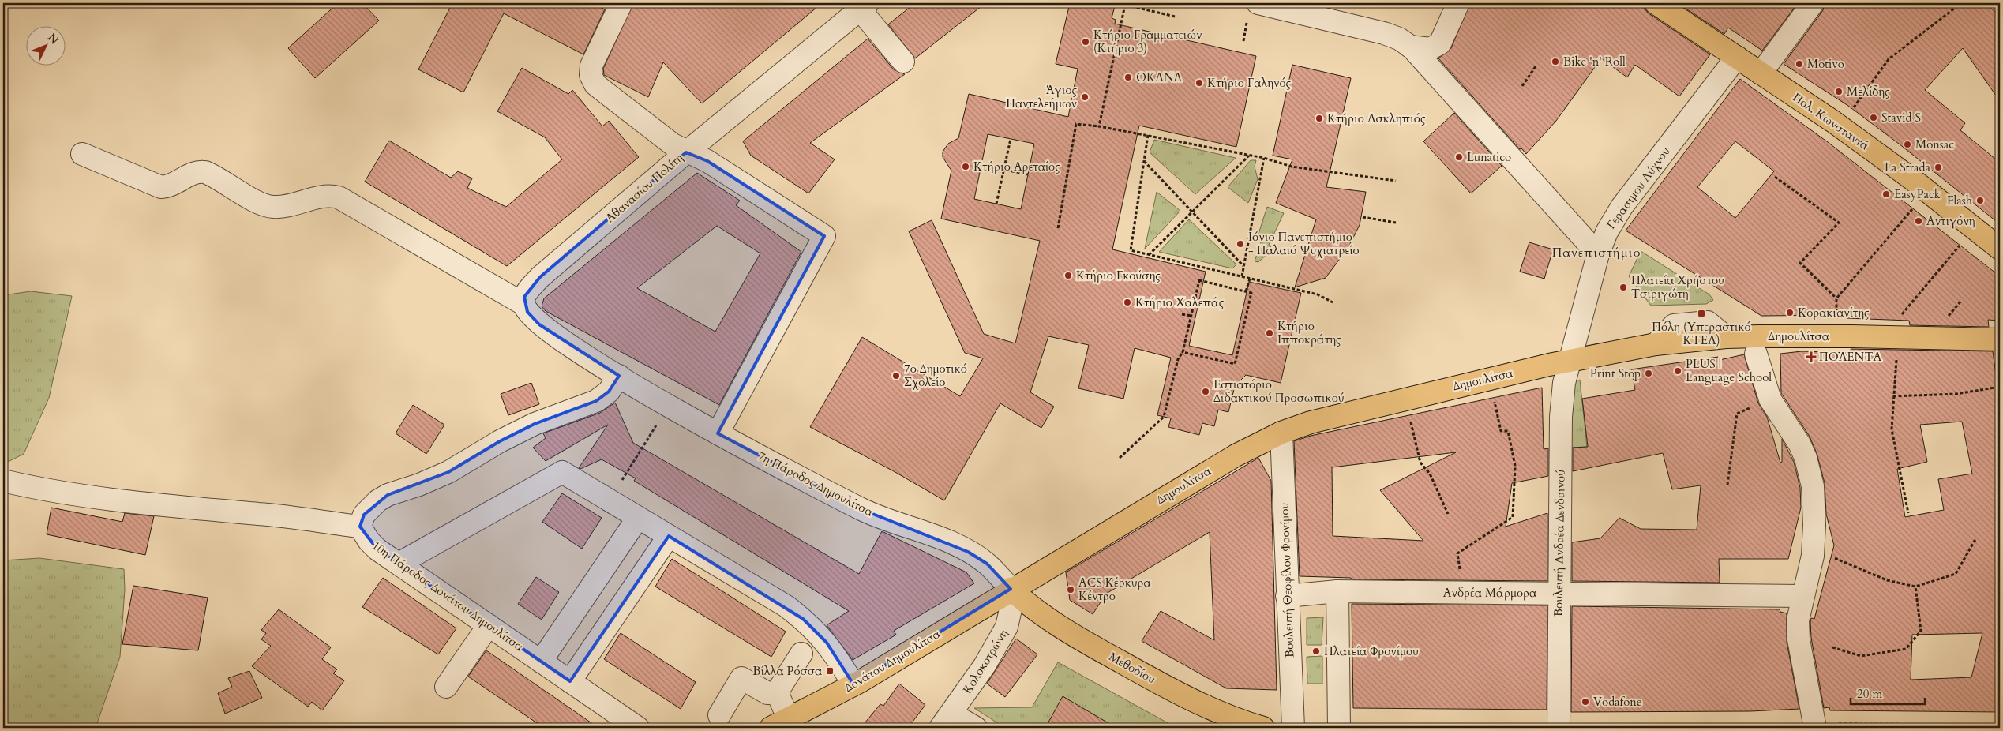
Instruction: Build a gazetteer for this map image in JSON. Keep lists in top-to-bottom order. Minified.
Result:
{"streets":{"main road":["Πολ. Κωνσταντά","Δημουλίτσα","Δονάτου Δημουλίτσα","Μεθοδίου"],"street":["Αθανασίου Πολίτη","Γεράσιμου Λύχνου","7η Πάροδος Δημουλίτσα","Βουλευτή Ανδρέα Δενδρινού","Βουλευτή Θεοφίλου Φρονίμου","Ανδρέα Μάρμορα","10η Πάροδος Δονάτου Δημουλίτσα","Κολοκοτρώνη"]},"crossings":[["Πολ. Κωνσταντά","Γεράσιμου Λύχνου"],["Γεράσιμου Λύχνου","Δημουλίτσα"],["Γεράσιμου Λύχνου","Βουλευτή Ανδρέα Δενδρινού"],["Δημουλίτσα","7η Πάροδος Δημουλίτσα"],["Δημουλίτσα","Βουλευτή Ανδρέα Δενδρινού"],["Δημουλίτσα","Βουλευτή Θεοφίλου Φρονίμου"],["Δημουλίτσα","Δονάτου Δημουλίτσα"],["Δημουλίτσα","Κολοκοτρώνη"],["Δημουλίτσα","Μεθοδίου"],["7η Πάροδος Δημουλίτσα","Δονάτου Δημουλίτσα"],["7η Πάροδος Δημουλίτσα","Κολοκοτρώνη"],["7η Πάροδος Δημουλίτσα","Μεθοδίου"],["Βουλευτή Ανδρέα Δενδρινού","Ανδρέα Μάρμορα"],["Βουλευτή Θεοφίλου Φρονίμου","Ανδρέα Μάρμορα"],["Δονάτου Δημουλίτσα","Κολοκοτρώνη"],["Δονάτου Δημουλίτσα","Μεθοδίου"],["Κολοκοτρώνη","Μεθοδίου"]],"districts":["Πανεπιστήμιο"],"places":{"other":["Κτήριο Γραμματειών (Κτήριο 3)","Bike 'n' Roll","Motivo","ΟΚΑΝΑ","Κτήριο Γαληνός","Μελίδης","Άγιος Παντελεήμων","Stavid S","Κτήριο Ασκληπιός","Monsac","Lunatico","Κτήριο Αρεταίος","La Strada","EasyPack","Flash","Αντιγόνη","Ιόνιο Πανεπιστήμιο - Παλαιό Ψυχιατρείο","Κτήριο Γκούσης","Πλατεία Χρήστου Τσιριγώτη","Κτήριο Χαλεπάς","Κορακιανίτης","Κτήριο Ιπποκράτης","PLUS | Language School","Print Stop","7ο Δημοτικό Σχολείο","Εστιατόριο Διδακτικού Προσωπικού","ACS Κέρκυρα Κέντρο","Πλατεία Φρονίμου","Vodafone"],"transit":["Πόλη (Υπεραστικό ΚΤΕΛ)","Βίλλα Ρόσσα"],"health":["ΠΟΛΕΝΤΑ"]},"scale_bar":"20 m","north":"top right"}
